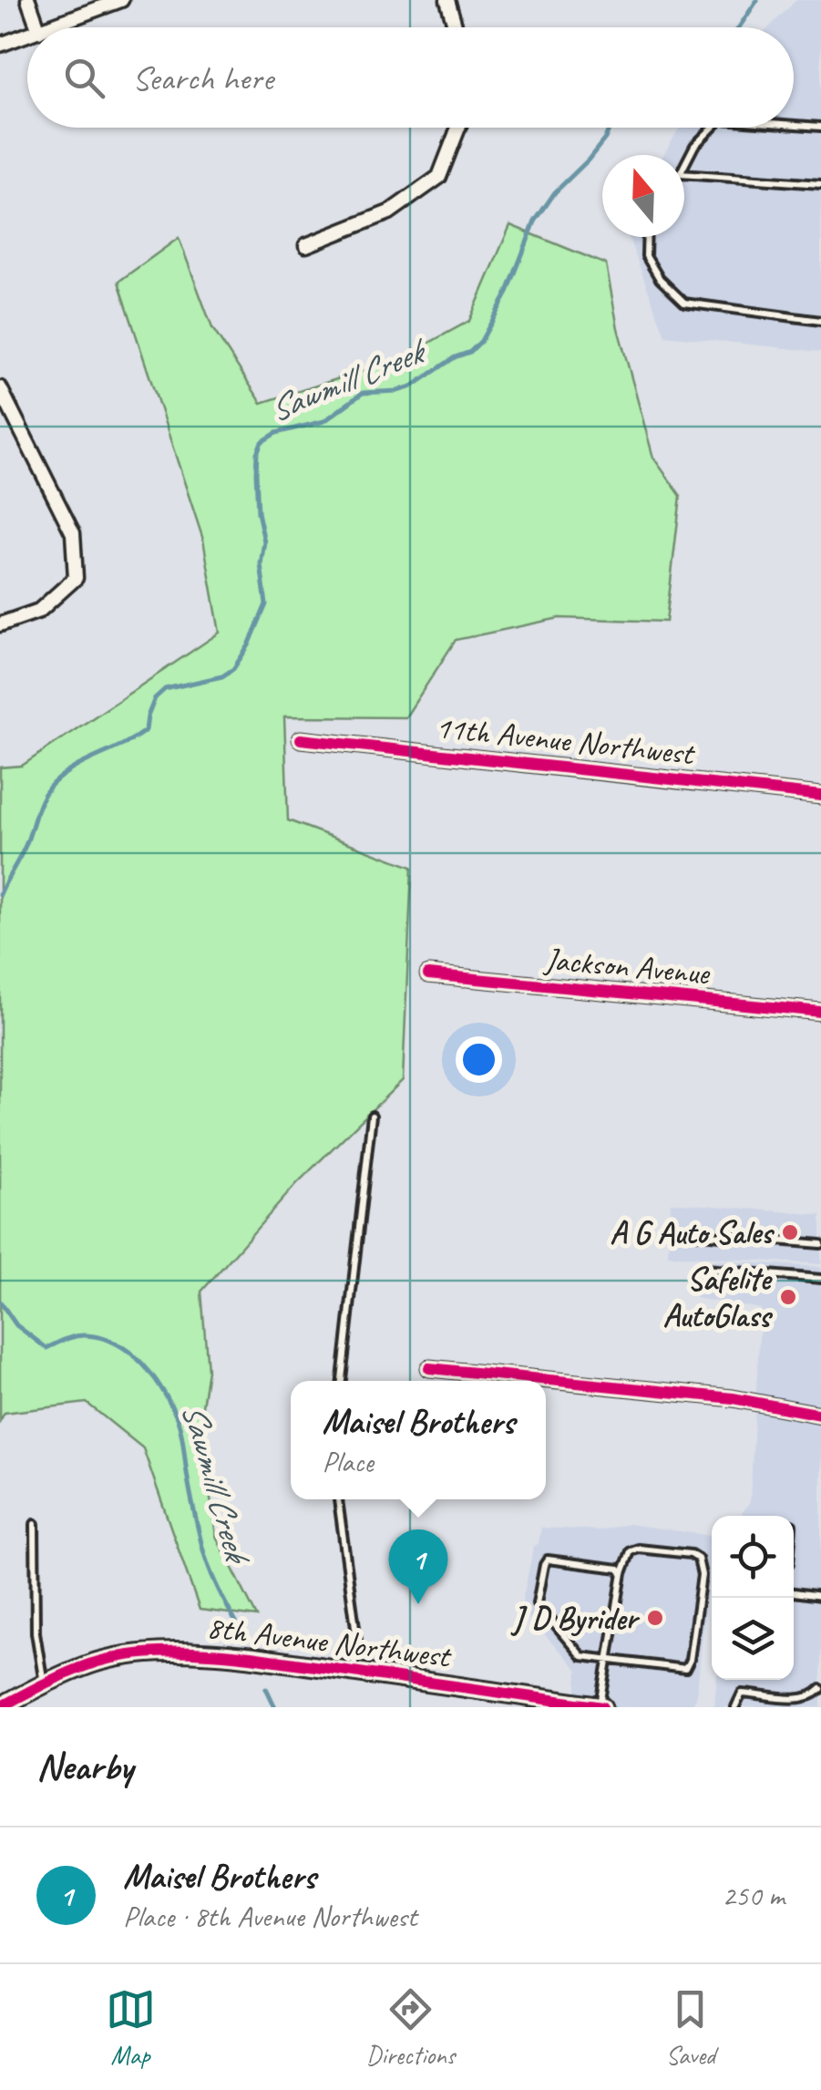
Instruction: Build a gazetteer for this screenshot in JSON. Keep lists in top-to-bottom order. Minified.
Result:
{"streets":{"street":["11th Avenue Northwest","Jackson Avenue","8th Avenue Northwest"]},"water":["Sawmill Creek"],"places":["A G Auto Sales","Safelite AutoGlass","J D Byrider"],"north":"top","page":{"search":"Search here","popup":["Maisel Brothers","Place"],"pins":"1","heading":"Nearby","list":[{"mark":"1","name":"Maisel Brothers","note":"Place · 8th Avenue Northwest","value":"250 m"}],"nav":["Map","Directions","Saved"]}}
